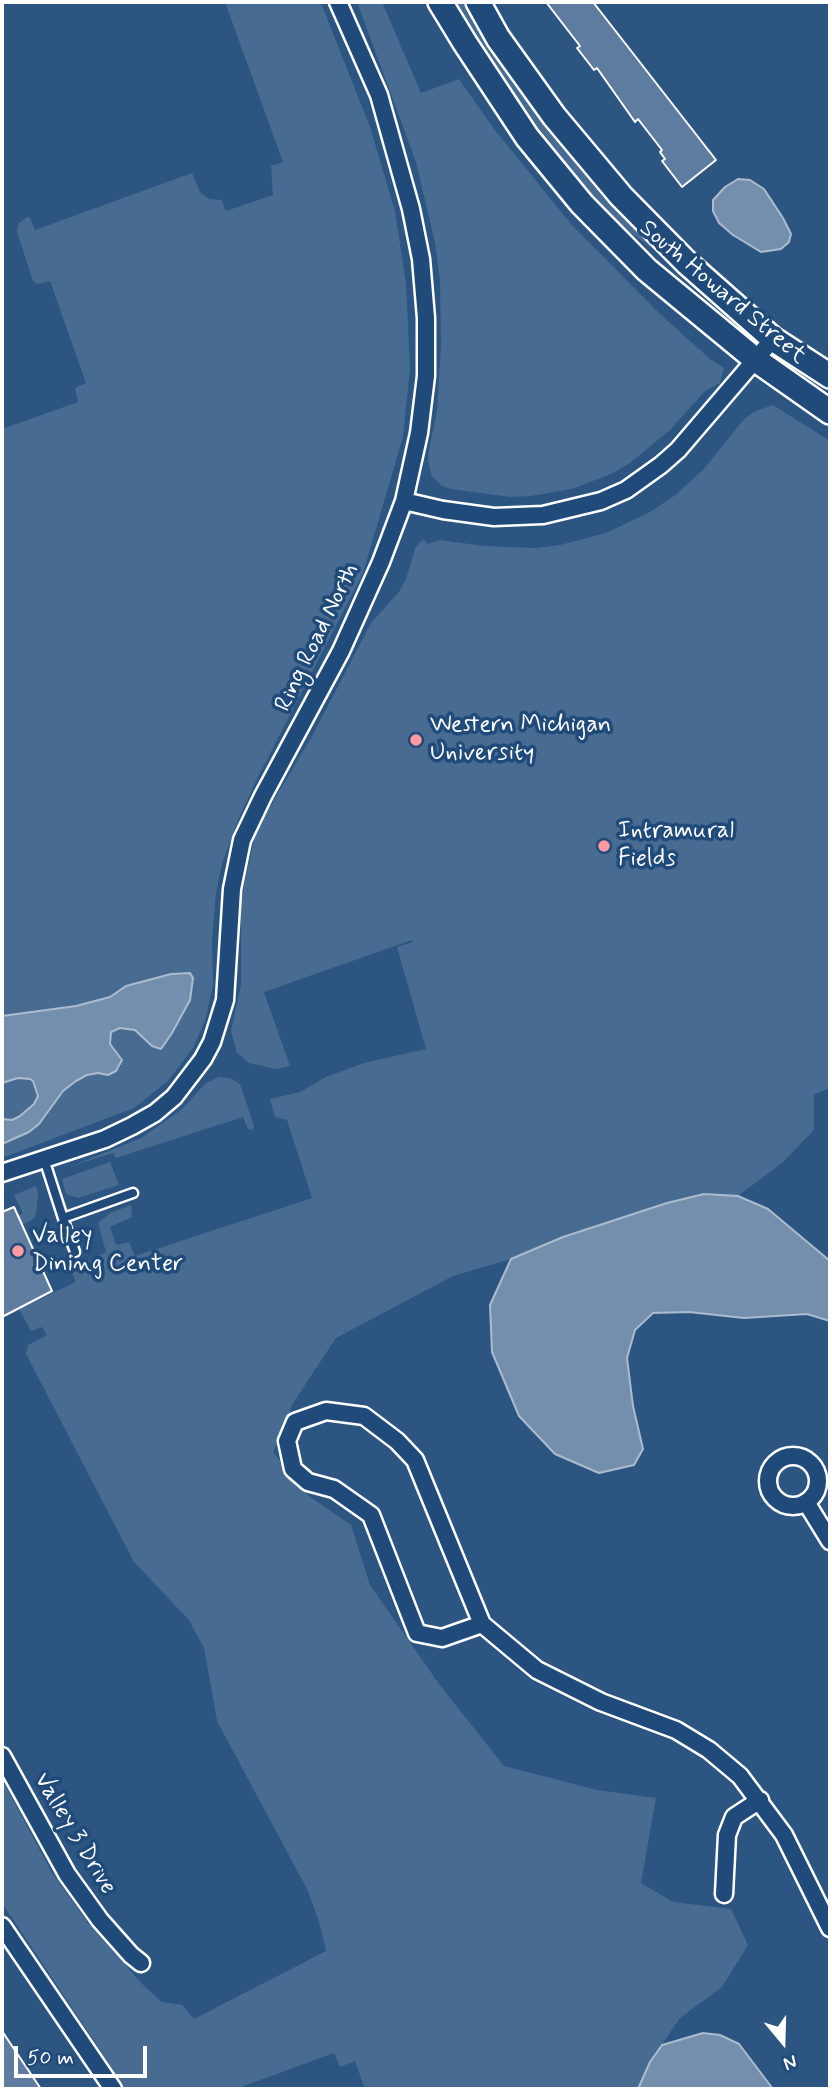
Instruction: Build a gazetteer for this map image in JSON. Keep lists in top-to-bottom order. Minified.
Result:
{"streets":{"street":["South Howard Street","Ring Road North","Valley 3 Drive"]},"places":["Western Michigan University","Intramural Fields","Valley Dining Center"],"scale_bar":"50 m","north":"bottom"}
